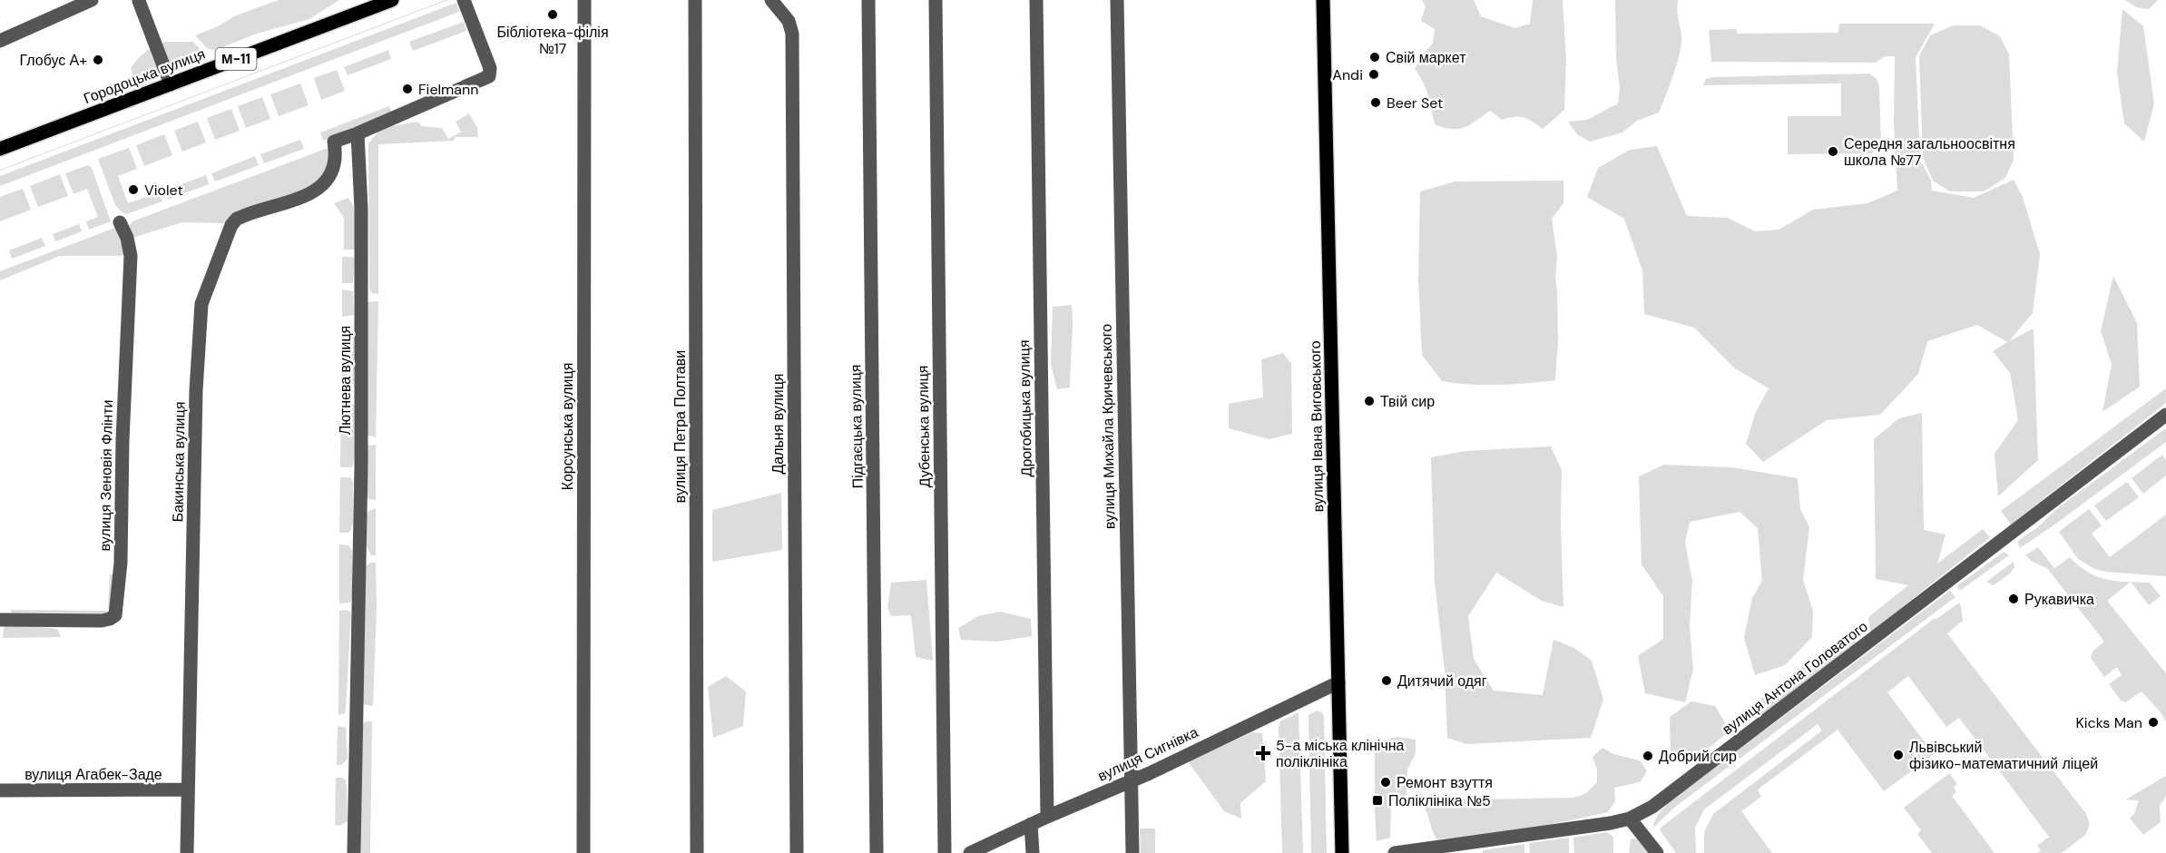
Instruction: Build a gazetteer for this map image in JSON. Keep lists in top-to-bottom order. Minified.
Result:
{"streets":{"main road":["М-11","Городоцька вулиця","вулиця Івана Виговського"],"street":["Лютнева вулиця","Дрогобицька вулиця","Дальня вулиця","Корсунська вулиця","вулиця Петра Полтави","Підгаєцька вулиця","Дубенська вулиця","вулиця Михайла Кричевського","Бакинська вулиця","вулиця Зеновія Флінти","вулиця Антона Головатого","вулиця Сигнівка","вулиця Агабек-Заде"]},"crossings":[["Лютнева вулиця","Бакинська вулиця"],["Дрогобицька вулиця","вулиця Сигнівка"],["вулиця Михайла Кричевського","вулиця Сигнівка"],["вулиця Івана Виговського","вулиця Сигнівка"],["Бакинська вулиця","вулиця Агабек-Заде"]],"places":{"other":["Бібліотека-філія №17","Свій маркет","Глобус А+","Andi","Fielmann","Beer Set","Середня загальноосвітня школа №77","Violet","Твій сир","Рукавичка","Дитячий одяг","Kicks Man","Львівський фізико-математичний ліцей","Добрий сир","Ремонт взуття"],"health":["5-а міська клінічна поліклініка"],"transit":["Поліклініка №5"]}}
